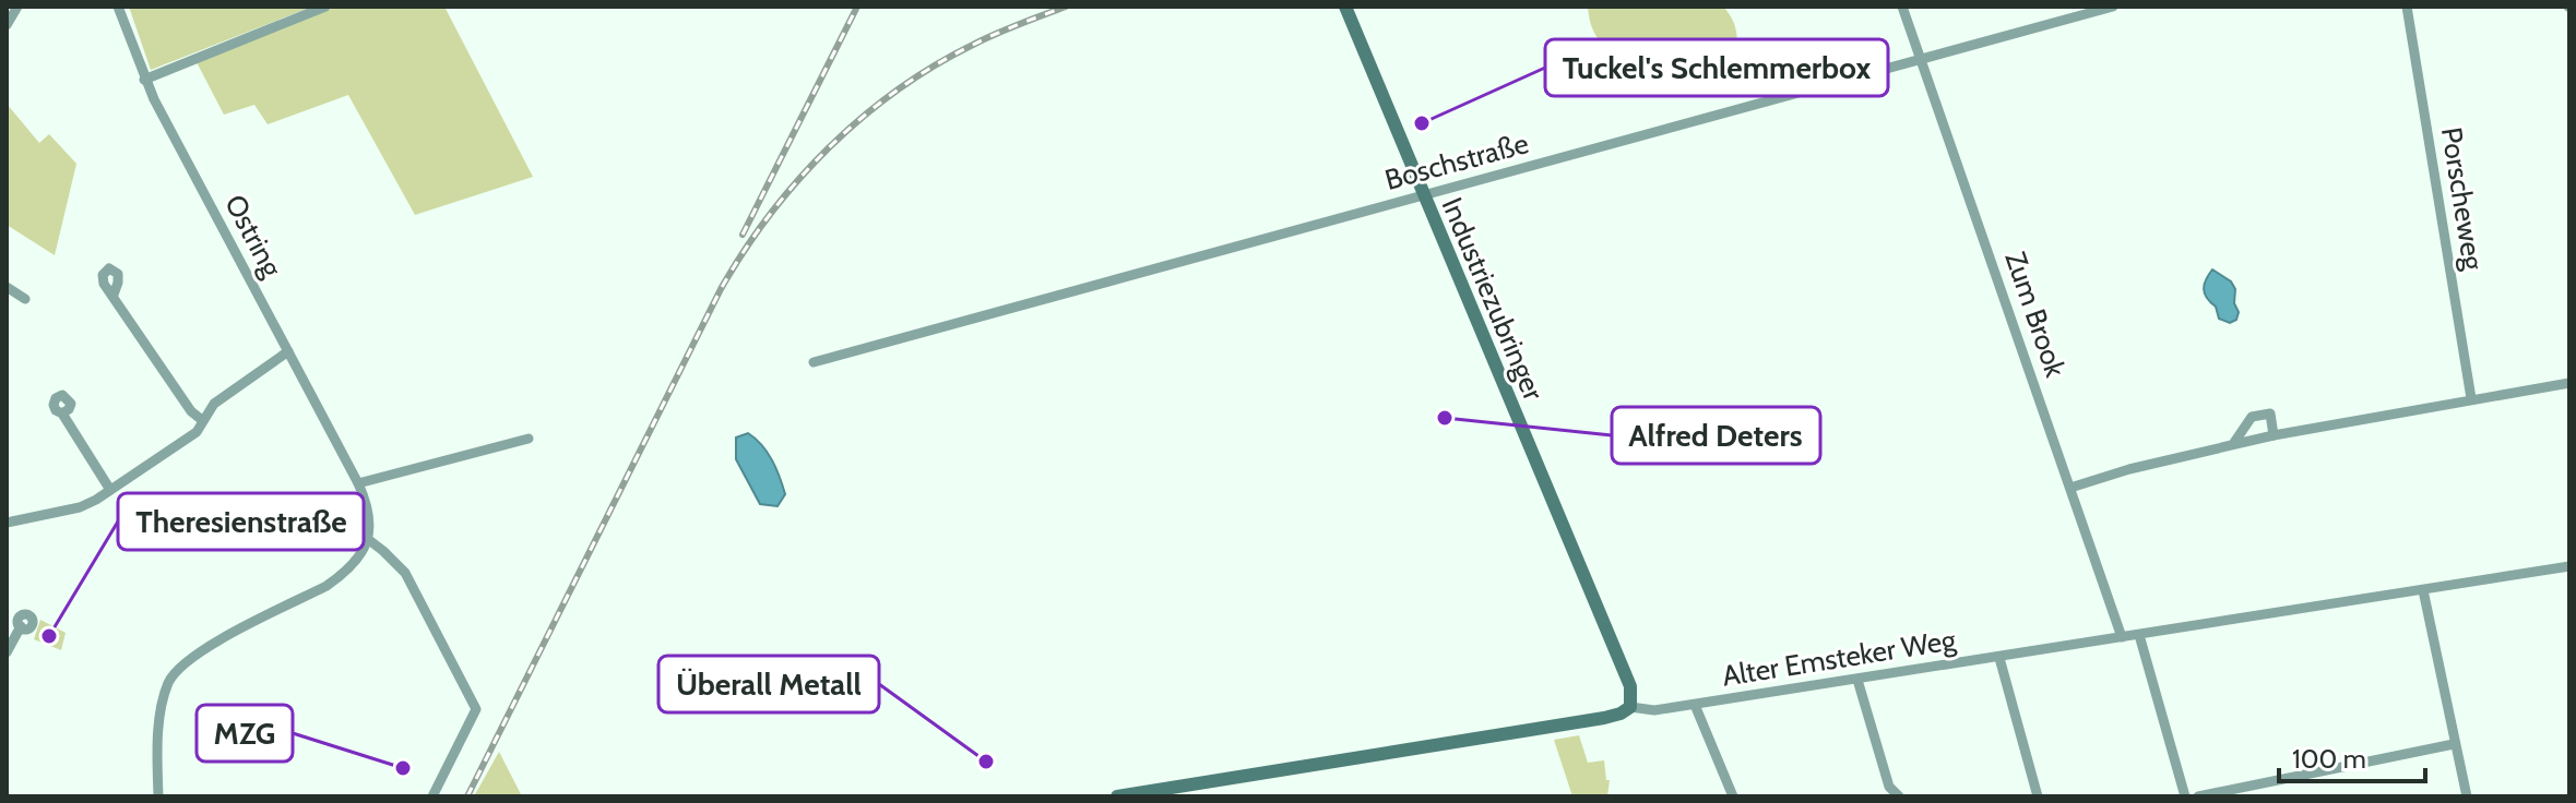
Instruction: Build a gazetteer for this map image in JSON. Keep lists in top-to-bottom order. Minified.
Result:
{"streets":{"street":["Boschstraße","Porscheweg","Ostring","Industriezubringer","Zum Brook","Alter Emsteker Weg"]},"crossings":[["Boschstraße","Industriezubringer"],["Boschstraße","Zum Brook"],["Industriezubringer","Alter Emsteker Weg"],["Zum Brook","Alter Emsteker Weg"]],"places":["Tuckel's Schlemmerbox","Alfred Deters","Theresienstraße","Überall Metall","MZG"],"scale_bar":"100 m"}
